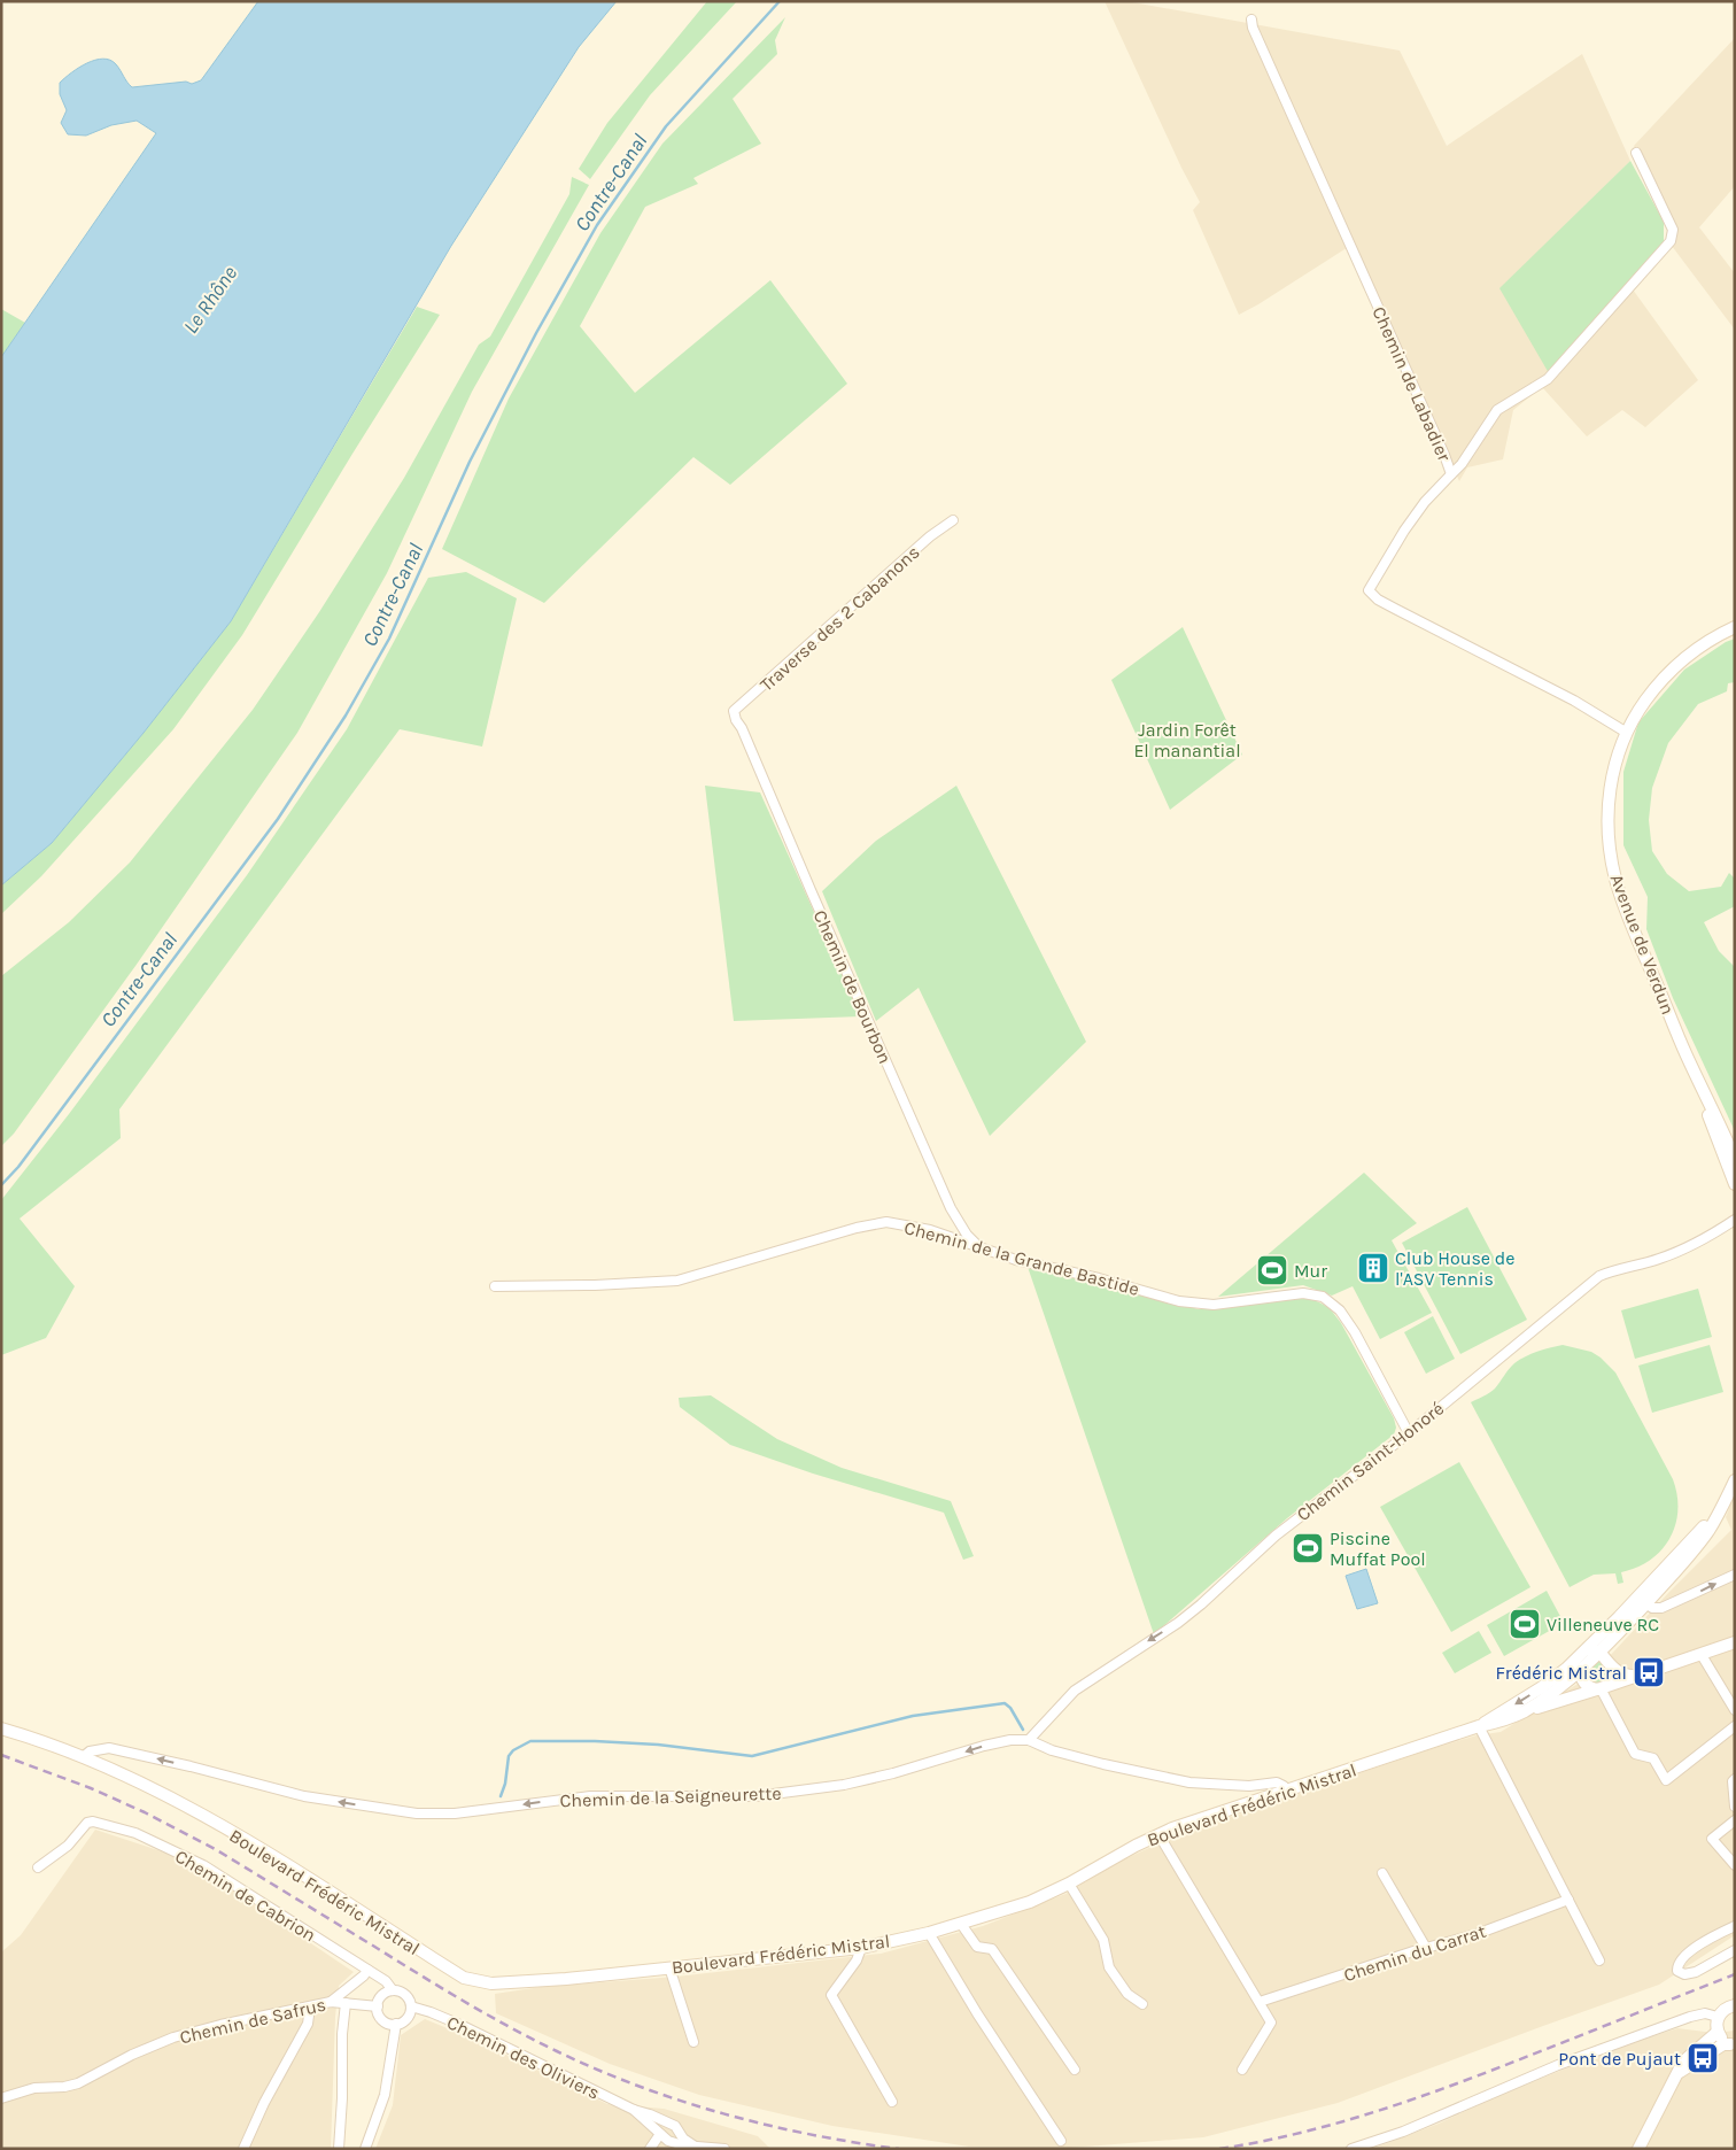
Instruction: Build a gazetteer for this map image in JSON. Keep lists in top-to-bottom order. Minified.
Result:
{"streets":{"main road":["Avenue de Verdun","Boulevard Frédéric Mistral"],"street":["Chemin de Labadier","Traverse des 2 Cabanons","Chemin de Bourbon","Chemin de la Grande Bastide","Chemin Saint-Honoré","Chemin de la Seigneurette","Chemin de Cabrion","Chemin du Carrat","Chemin de Safrus","Chemin des Oliviers"]},"crossings":[["Chemin de Labadier","Avenue de Verdun"],["Traverse des 2 Cabanons","Chemin de Bourbon"],["Chemin de Bourbon","Chemin de la Grande Bastide"],["Chemin de la Grande Bastide","Chemin Saint-Honoré"],["Chemin Saint-Honoré","Chemin de la Seigneurette"],["Chemin de la Seigneurette","Boulevard Frédéric Mistral"],["Chemin de Cabrion","Chemin de Safrus"],["Chemin de Cabrion","Chemin des Oliviers"],["Chemin de Safrus","Chemin des Oliviers"]],"one_way":["Chemin Saint-Honoré","Chemin de la Seigneurette"],"water":["Contre-Canal","Le Rhône"],"parks":["Jardin Forêt El manantial"],"places":{"building":["Club House de l'ASV Tennis"],"sports":["Mur","Piscine Muffat Pool","Villeneuve RC"],"bus stop":["Frédéric Mistral","Pont de Pujaut"]}}
